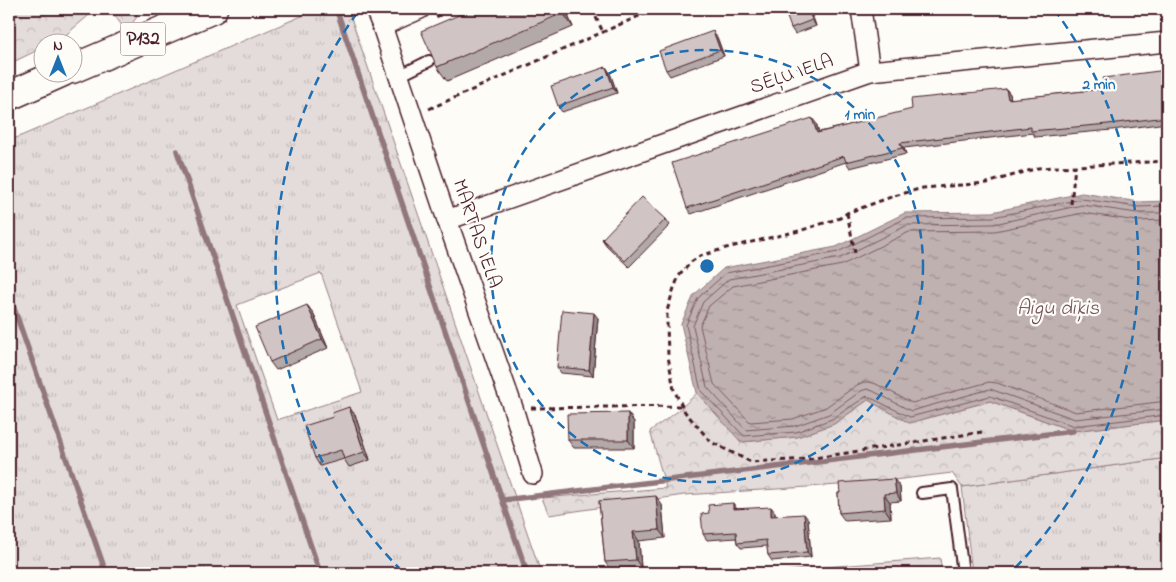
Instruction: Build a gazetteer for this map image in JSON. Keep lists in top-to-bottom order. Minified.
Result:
{"streets":{"main road":["P132"],"street":["SĒĻU IELA","MARTAS IELA"]},"crossings":[["SĒĻU IELA","MARTAS IELA"]],"water":["Aigu dīķis"],"north":"top","rings":["2 min","1 min"]}
